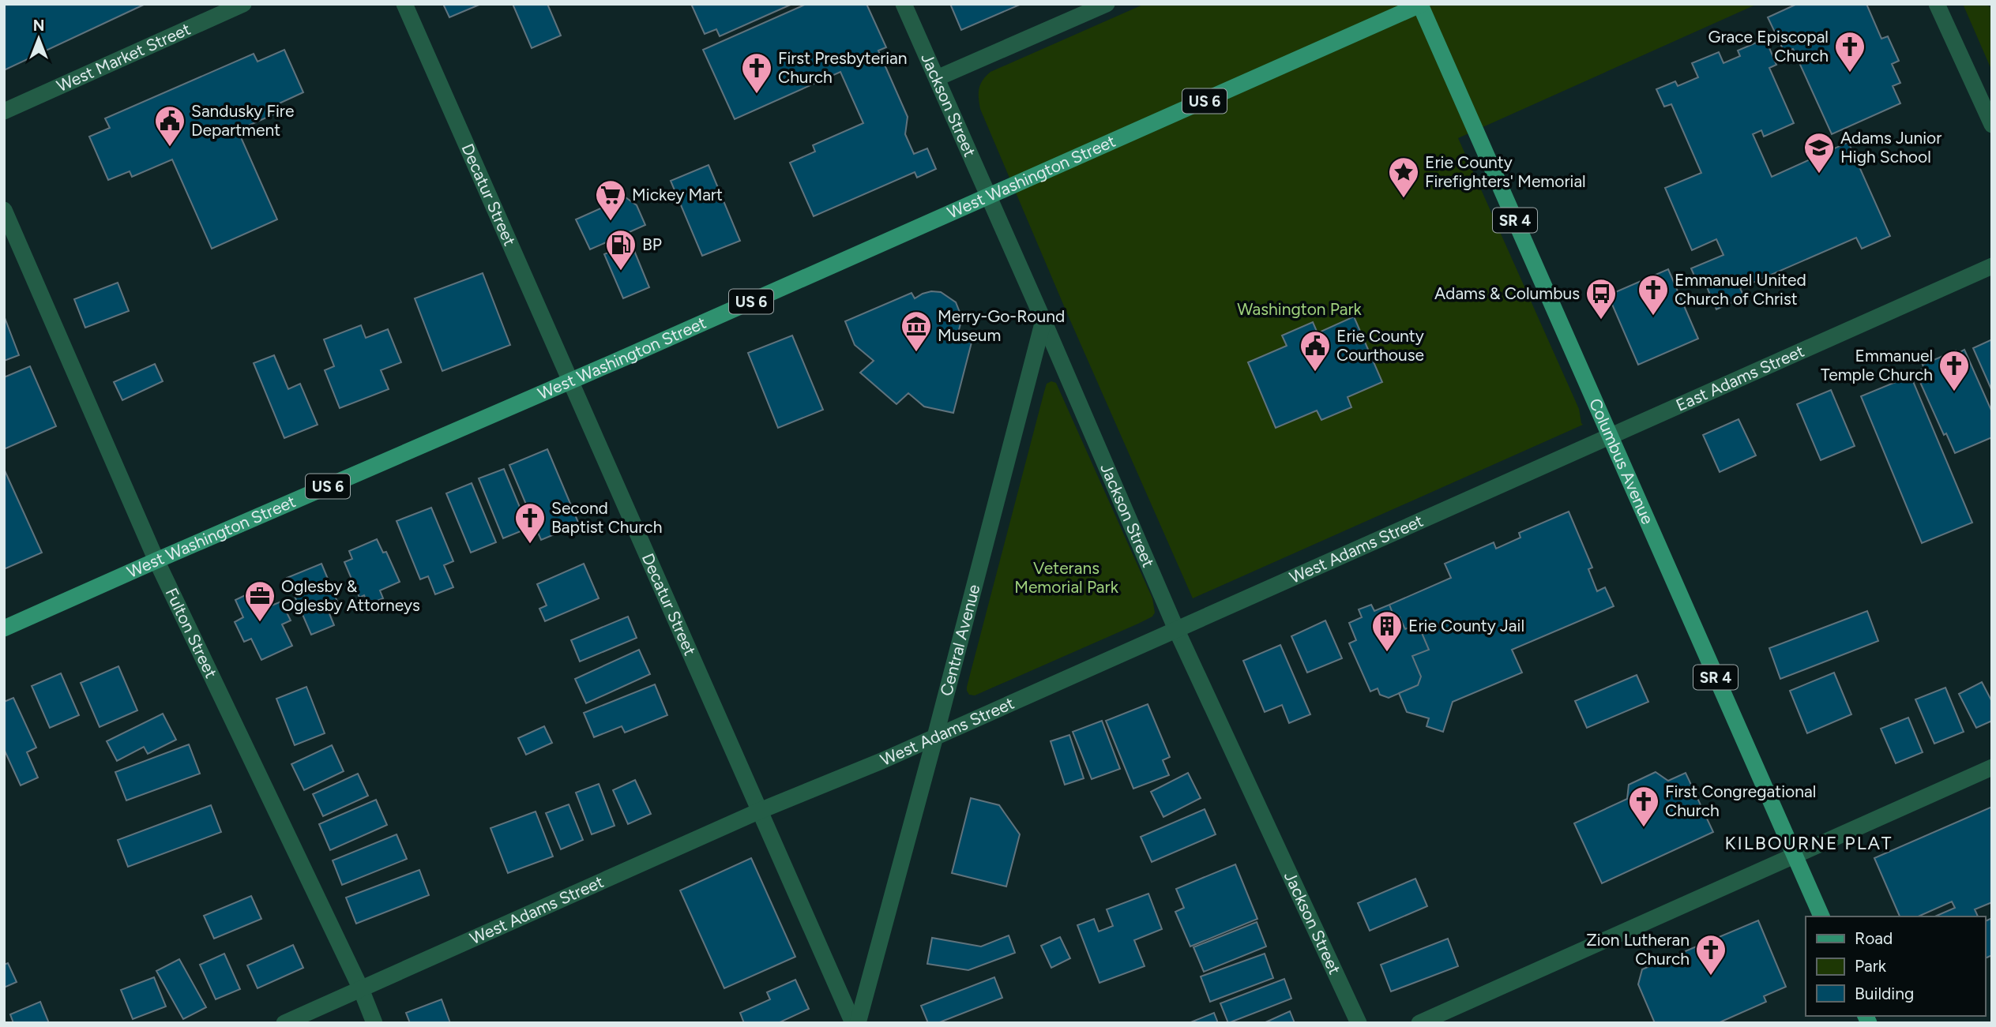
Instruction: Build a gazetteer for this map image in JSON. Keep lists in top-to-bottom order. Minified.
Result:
{"streets":{"main road":["US 6","West Washington Street","SR 4","Columbus Avenue"],"street":["West Market Street","Jackson Street","Decatur Street","East Adams Street","West Adams Street","Fulton Street","Central Avenue"]},"crossings":[["Jackson Street","West Washington Street"],["Jackson Street","West Adams Street"],["Jackson Street","Central Avenue"],["West Washington Street","Decatur Street"],["West Washington Street","Columbus Avenue"],["West Washington Street","Fulton Street"],["Decatur Street","West Adams Street"],["East Adams Street","Columbus Avenue"],["East Adams Street","West Adams Street"],["Columbus Avenue","West Adams Street"],["West Adams Street","Fulton Street"],["West Adams Street","Central Avenue"]],"districts":["KILBOURNE PLAT"],"parks":["Washington Park","Veterans Memorial Park"],"places":{"church":["Grace Episcopal Church","First Presbyterian Church","Emmanuel United Church of Christ","Emmanuel Temple Church","Second Baptist Church","First Congregational Church","Zion Lutheran Church"],"public building":["Sandusky Fire Department","Erie County Courthouse"],"school or university":["Adams Junior High School"],"place":["Erie County Firefighters' Memorial"],"supermarket":["Mickey Mart"],"fuel station":["BP"],"bus stop":["Adams & Columbus"],"museum":["Merry-Go-Round Museum"],"office":["Oglesby & Oglesby Attorneys"],"building":["Erie County Jail"]},"legend":["Road","Park","Building"],"north":"top"}
